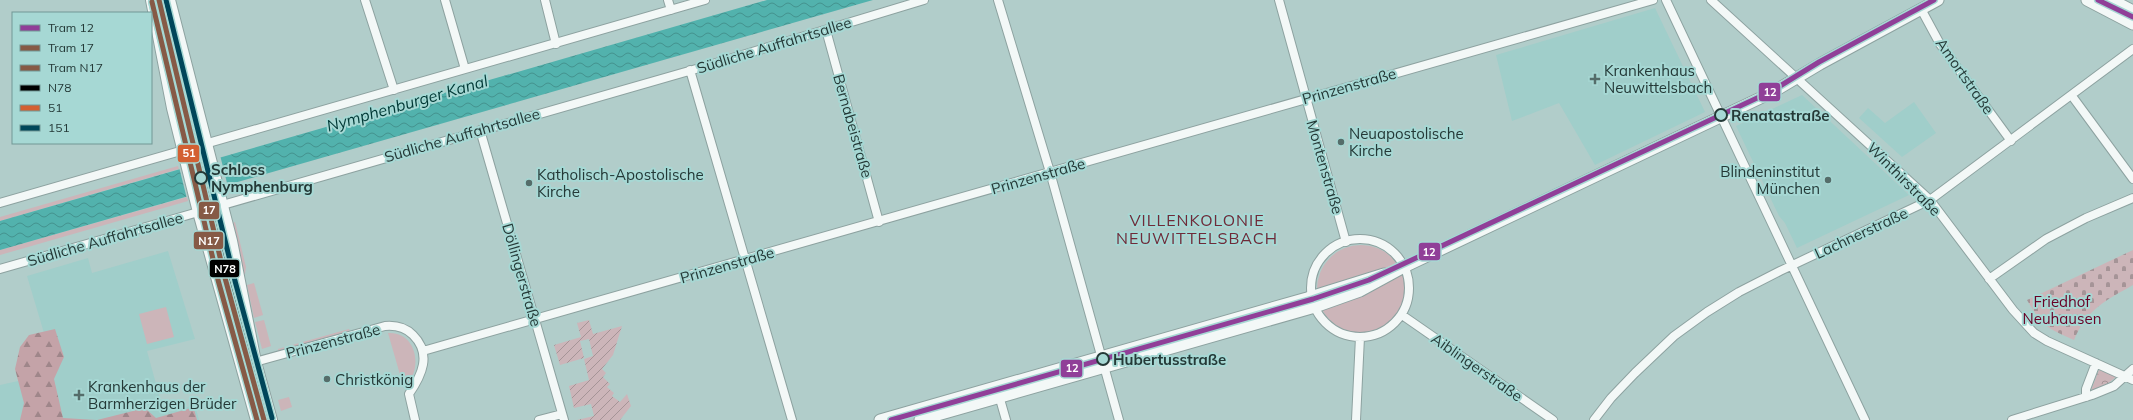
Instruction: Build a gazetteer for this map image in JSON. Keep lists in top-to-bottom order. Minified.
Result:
{"streets":{"street":["Südliche Auffahrtsallee","Amortstraße","Prinzenstraße","Bernabeistraße","Montenstraße","Winthirstraße","Lachnerstraße","Döllingerstraße","Aiblingerstraße"]},"crossings":[["Südliche Auffahrtsallee","Bernabeistraße"],["Südliche Auffahrtsallee","Döllingerstraße"],["Amortstraße","Lachnerstraße"],["Prinzenstraße","Bernabeistraße"],["Prinzenstraße","Montenstraße"],["Prinzenstraße","Döllingerstraße"],["Winthirstraße","Lachnerstraße"]],"districts":["VILLENKOLONIE NEUWITTELSBACH"],"water":["Nymphenburger Kanal"],"parks":["Friedhof Neuhausen"],"places":{"health":["Krankenhaus Neuwittelsbach","Krankenhaus der Barmherzigen Brüder"],"other":["Renatastraße","Neuapostolische Kirche","Schloss Nymphenburg","Blindeninstitut München","Katholisch-Apostolische Kirche","Hubertusstraße","Christkönig"]},"lines":["tram line 12","tram line 17","transit line N78","transit line 151","tram line N17","transit line 51"],"legend":["Tram 12","Tram 17","Tram N17","N78","51","151"]}
